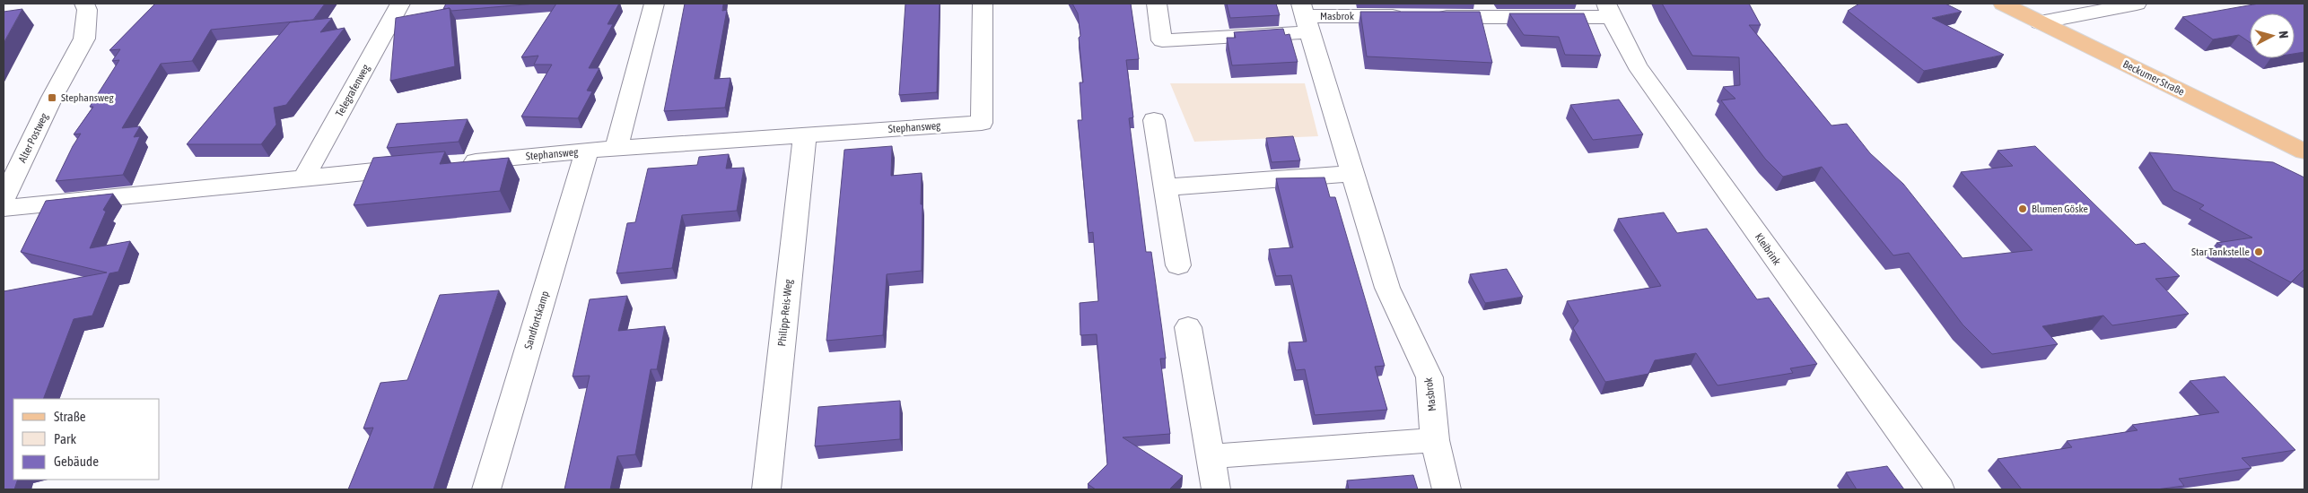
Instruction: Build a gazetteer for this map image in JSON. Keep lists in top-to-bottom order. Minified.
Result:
{"streets":{"main road":["Beckumer Straße"],"street":["Masbrok","Telegrafenweg","Stephansweg","Alter Postweg","Kleibrink","Philipp-Reis-Weg","Sandfortskamp"]},"crossings":[["Masbrok","Kleibrink"],["Stephansweg","Philipp-Reis-Weg"],["Stephansweg","Sandfortskamp"]],"places":{"transit":["Stephansweg"],"other":["Blumen Göske","Star Tankstelle"]},"legend":["Straße","Park","Gebäude"],"north":"right"}
